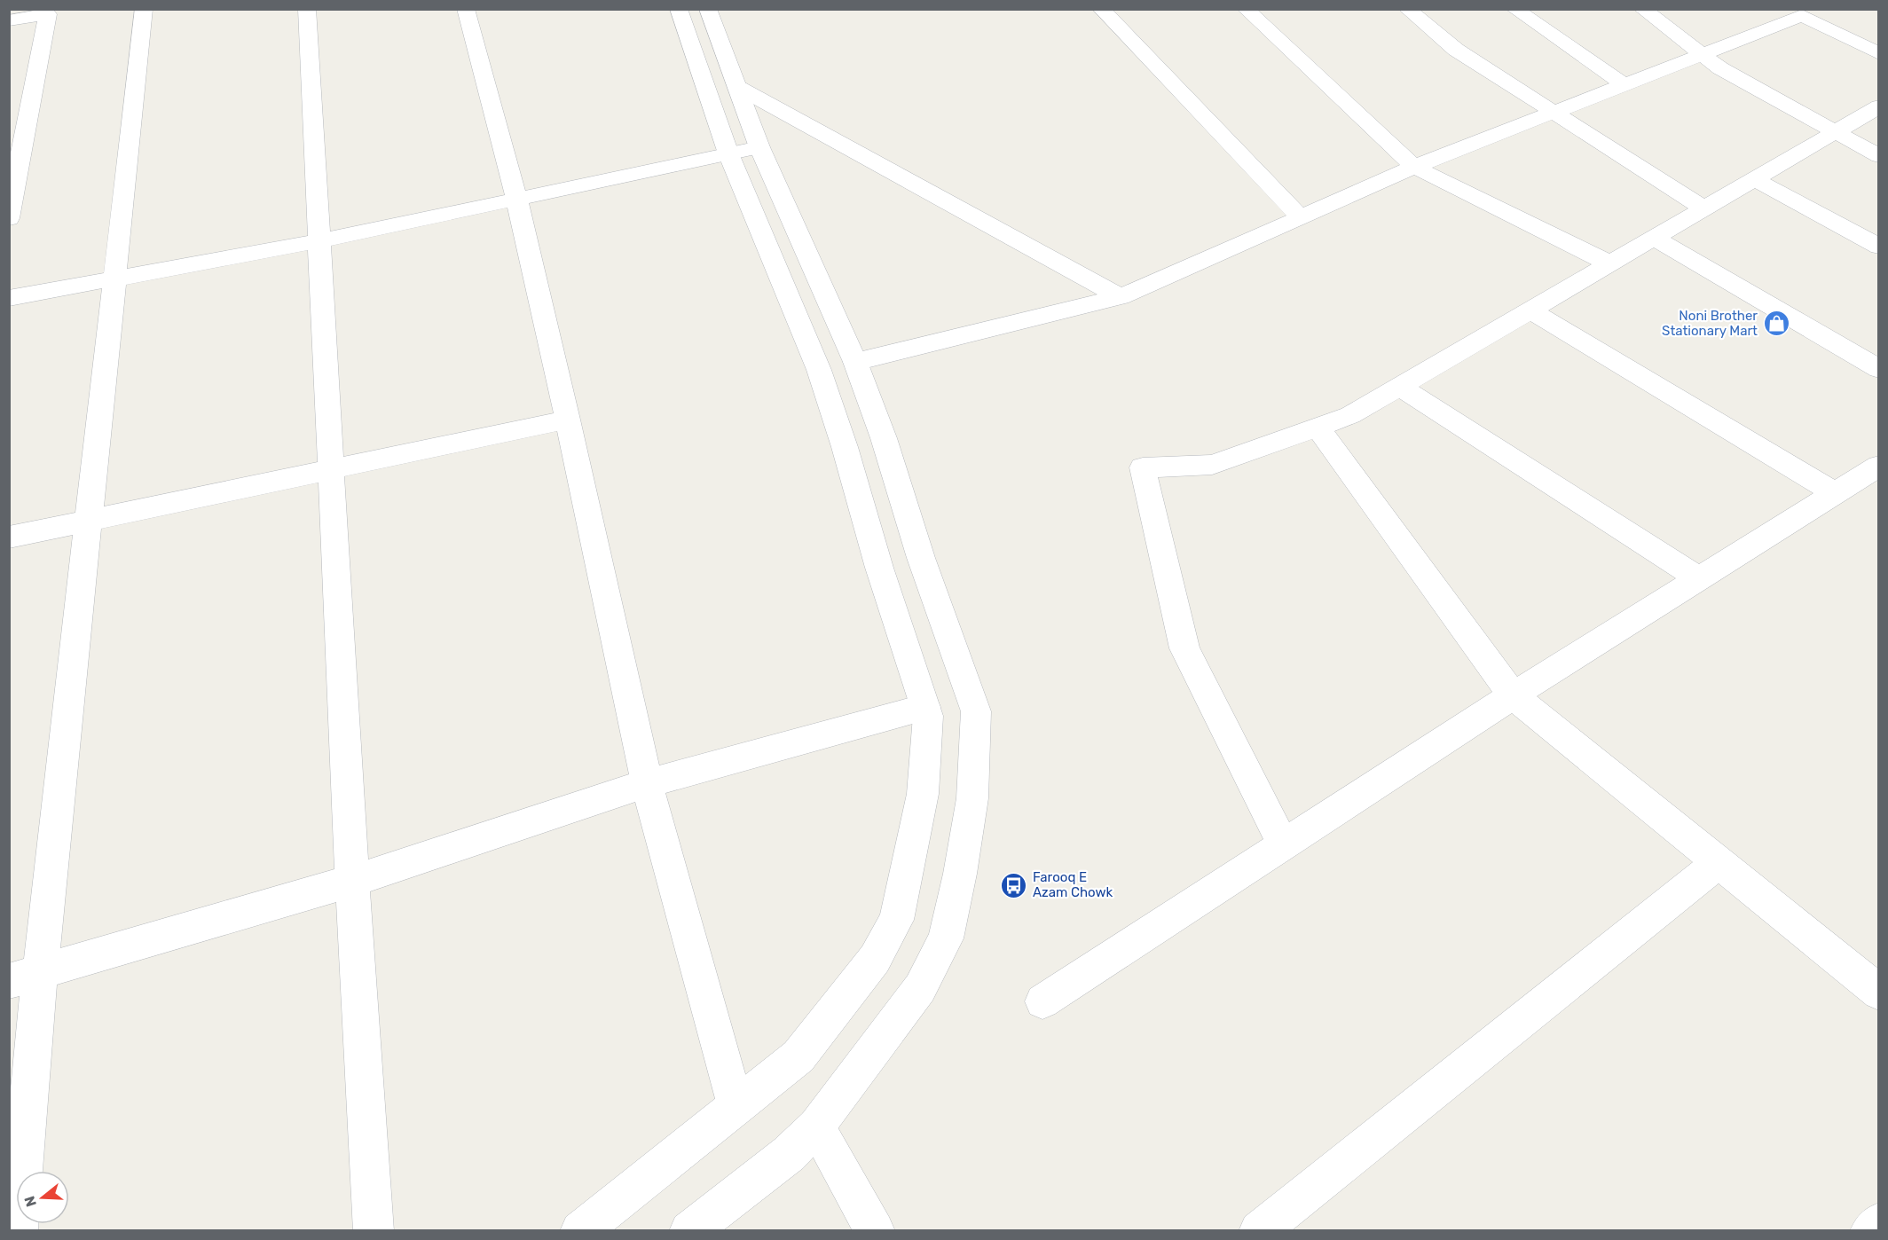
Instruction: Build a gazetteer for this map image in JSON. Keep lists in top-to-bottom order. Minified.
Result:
{"places":{"shop":["Noni Brother Stationary Mart"],"bus stop":["Farooq E Azam Chowk"]},"north":"left"}
